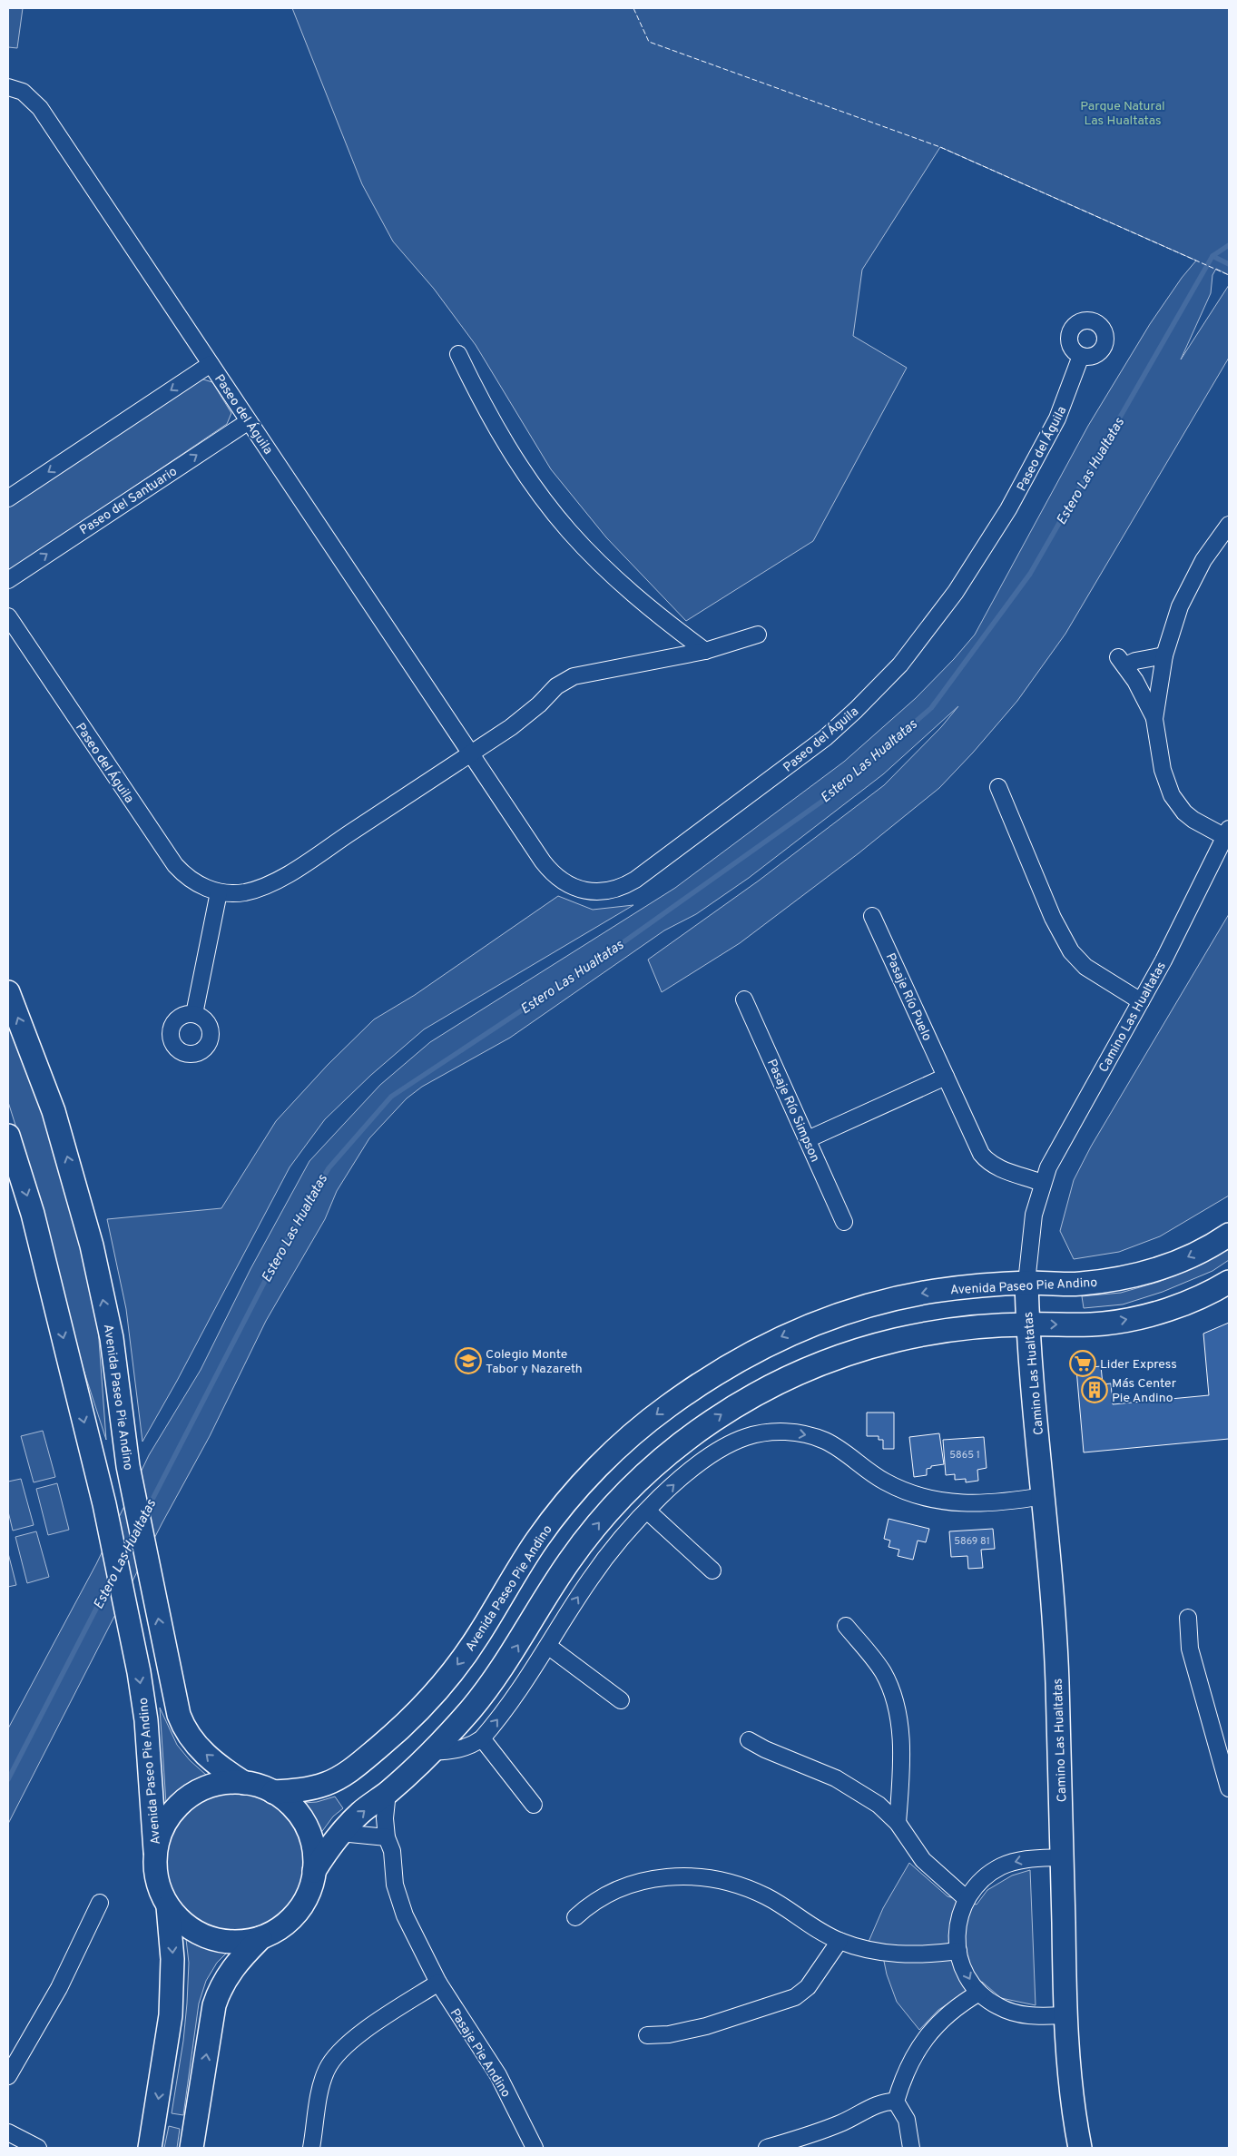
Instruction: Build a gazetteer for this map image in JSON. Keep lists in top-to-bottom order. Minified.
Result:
{"streets":{"street":["Paseo del Águila","Paseo del Santuario","Pasaje Río Puelo","Camino Las Hualtatas","Pasaje Río Simpson","Avenida Paseo Pie Andino","Pasaje Pie Andino"]},"crossings":[["Paseo del Águila","Paseo del Santuario"],["Pasaje Río Puelo","Camino Las Hualtatas"],["Camino Las Hualtatas","Avenida Paseo Pie Andino"]],"water":["Estero Las Hualtatas"],"parks":["Parque Natural Las Hualtatas"],"places":{"school or university":["Colegio Monte Tabor y Nazareth"],"supermarket":["Lider Express"],"building":["Más Center Pie Andino"]},"house_numbers":["5865 1","5869 81"]}
